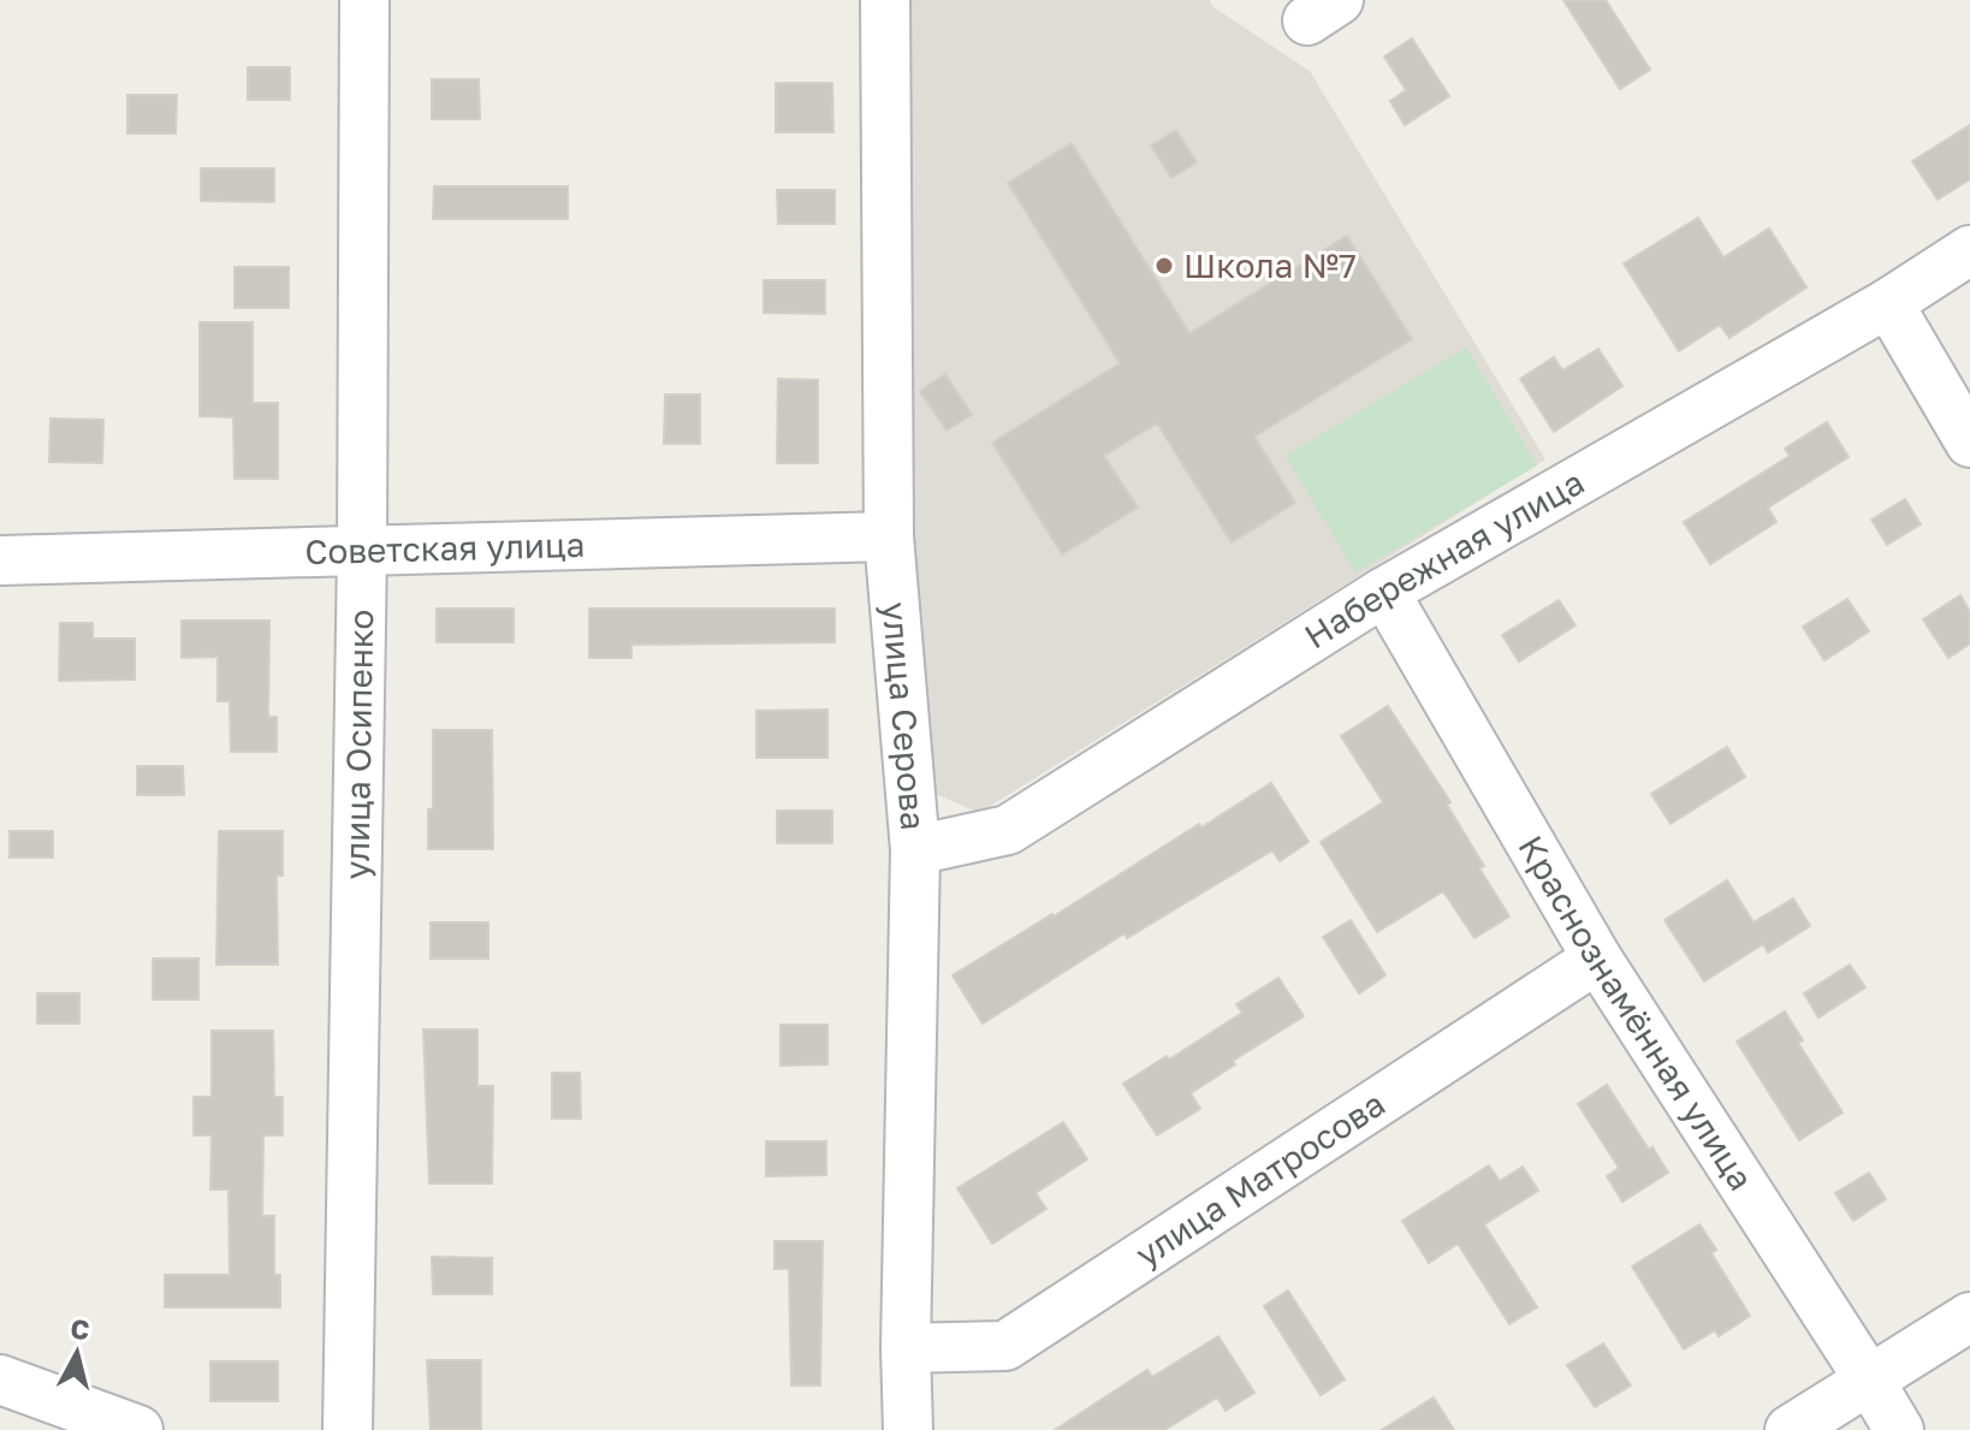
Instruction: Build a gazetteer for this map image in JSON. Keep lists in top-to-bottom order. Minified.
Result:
{"streets":{"street":["Советская улица","Набережная улица","улица Серова","улица Осипенко","Краснознамённая улица","улица Матросова"]},"crossings":[["Советская улица","улица Серова"],["Советская улица","улица Осипенко"],["Набережная улица","улица Серова"],["Набережная улица","Краснознамённая улица"],["улица Серова","улица Матросова"],["Краснознамённая улица","улица Матросова"]],"places":["Школа №7"],"north":"top"}
